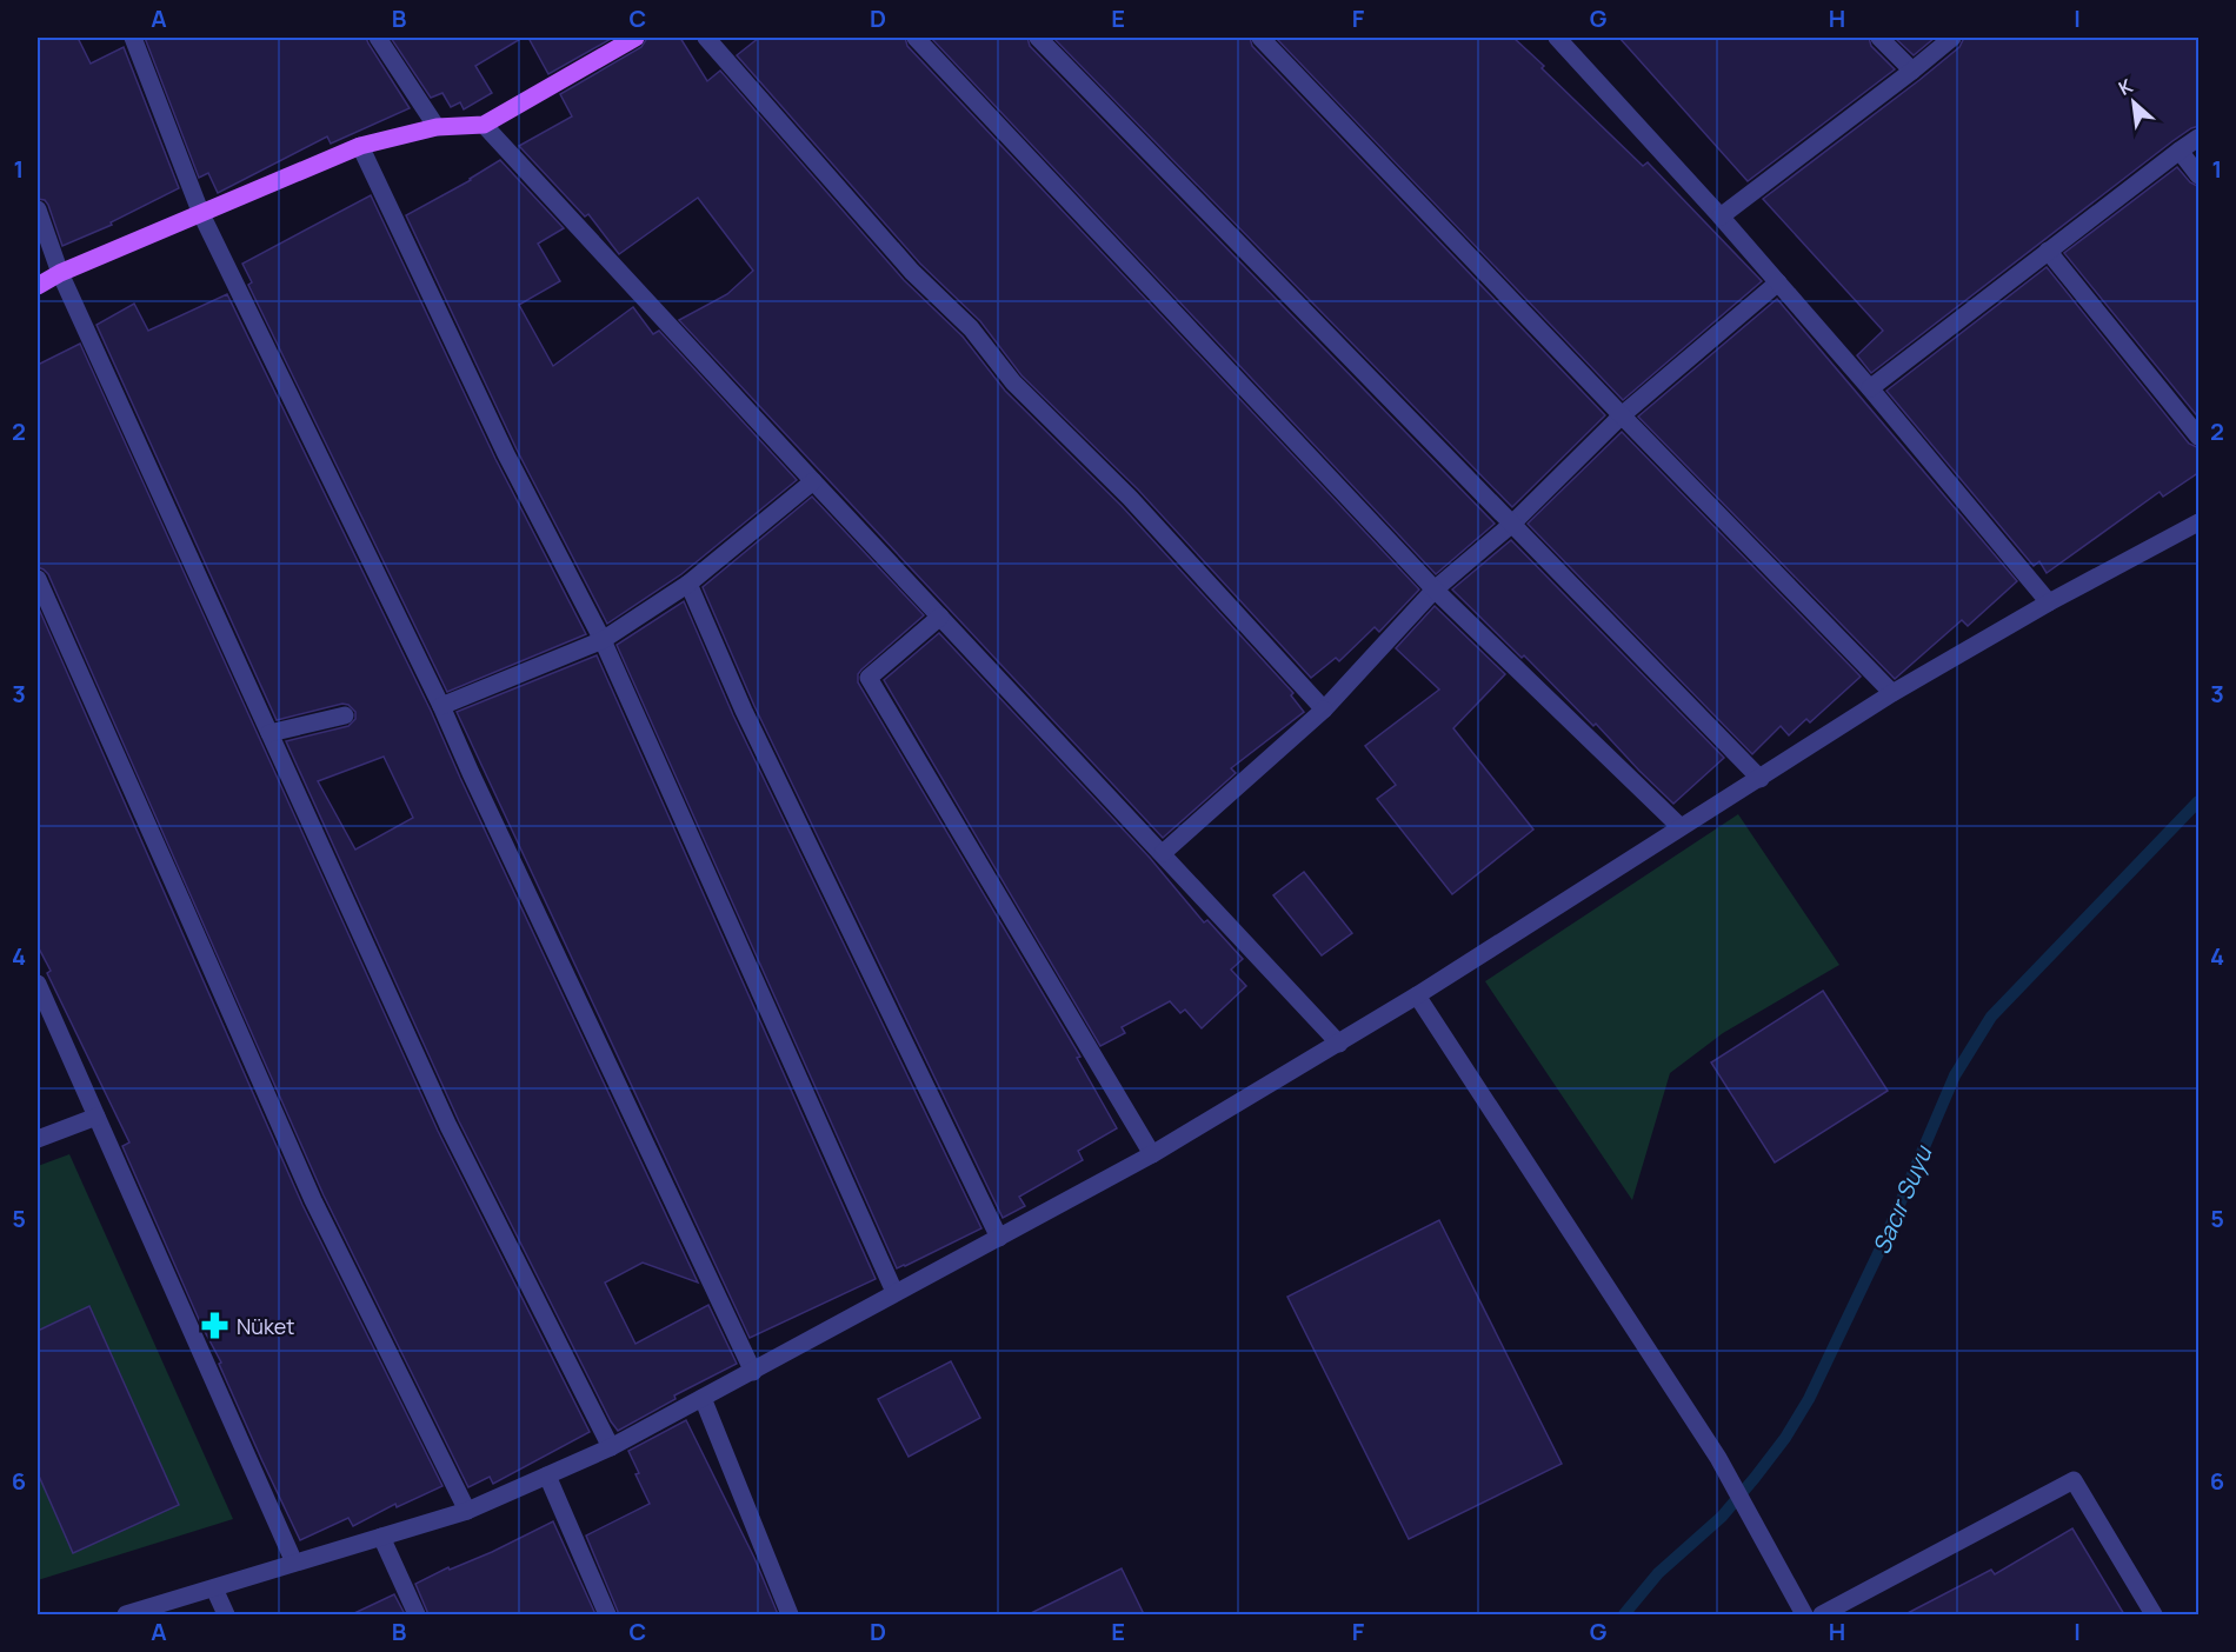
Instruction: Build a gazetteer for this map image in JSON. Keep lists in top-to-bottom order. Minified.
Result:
{"water":["Sacır Suyu"],"places":{"pharmacy":["Nüket"]},"north":"top left","grid":{"columns":["A","B","C","D","E","F","G","H","I"],"rows":["1","2","3","4","5","6"]}}
